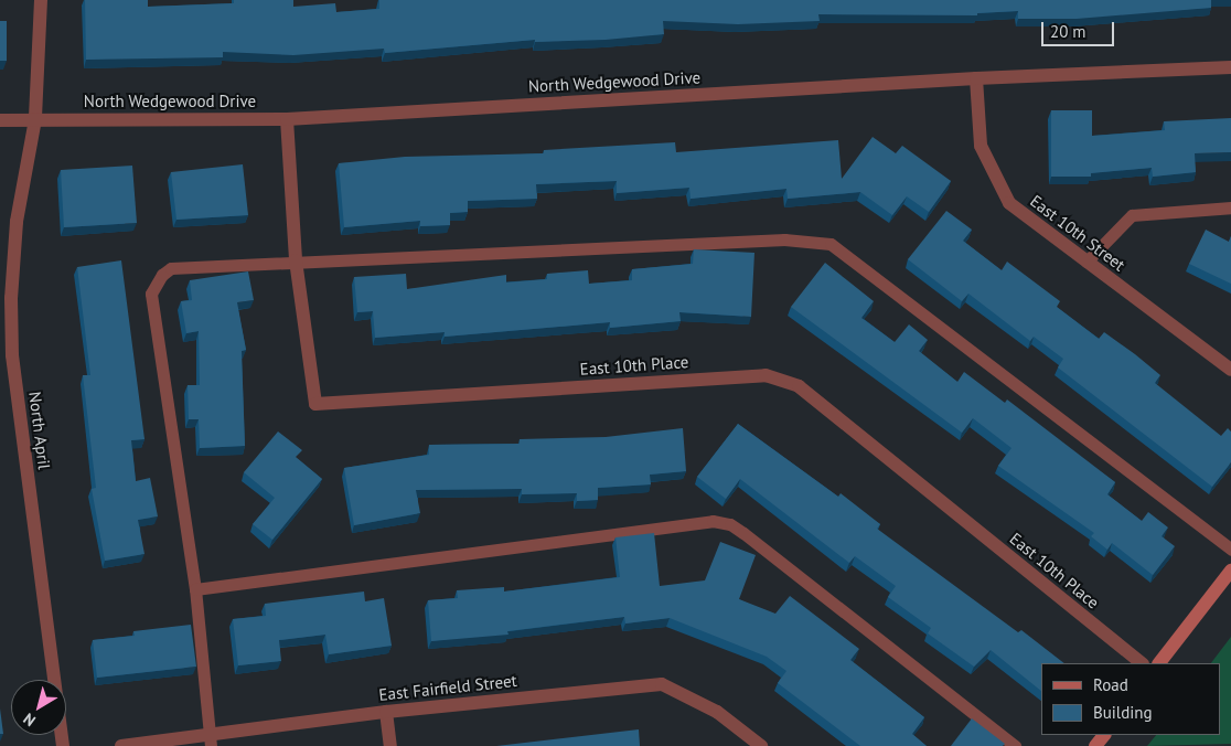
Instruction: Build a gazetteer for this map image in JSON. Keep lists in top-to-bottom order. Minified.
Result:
{"streets":{"street":["North Wedgewood Drive","East 10th Street","East 10th Place","North April","East Fairfield Street"]},"crossings":[["North Wedgewood Drive","East 10th Street"],["North Wedgewood Drive","East 10th Place"],["North Wedgewood Drive","North April"]],"legend":["Road","Building"],"scale_bar":"20 m","north":"bottom left"}
